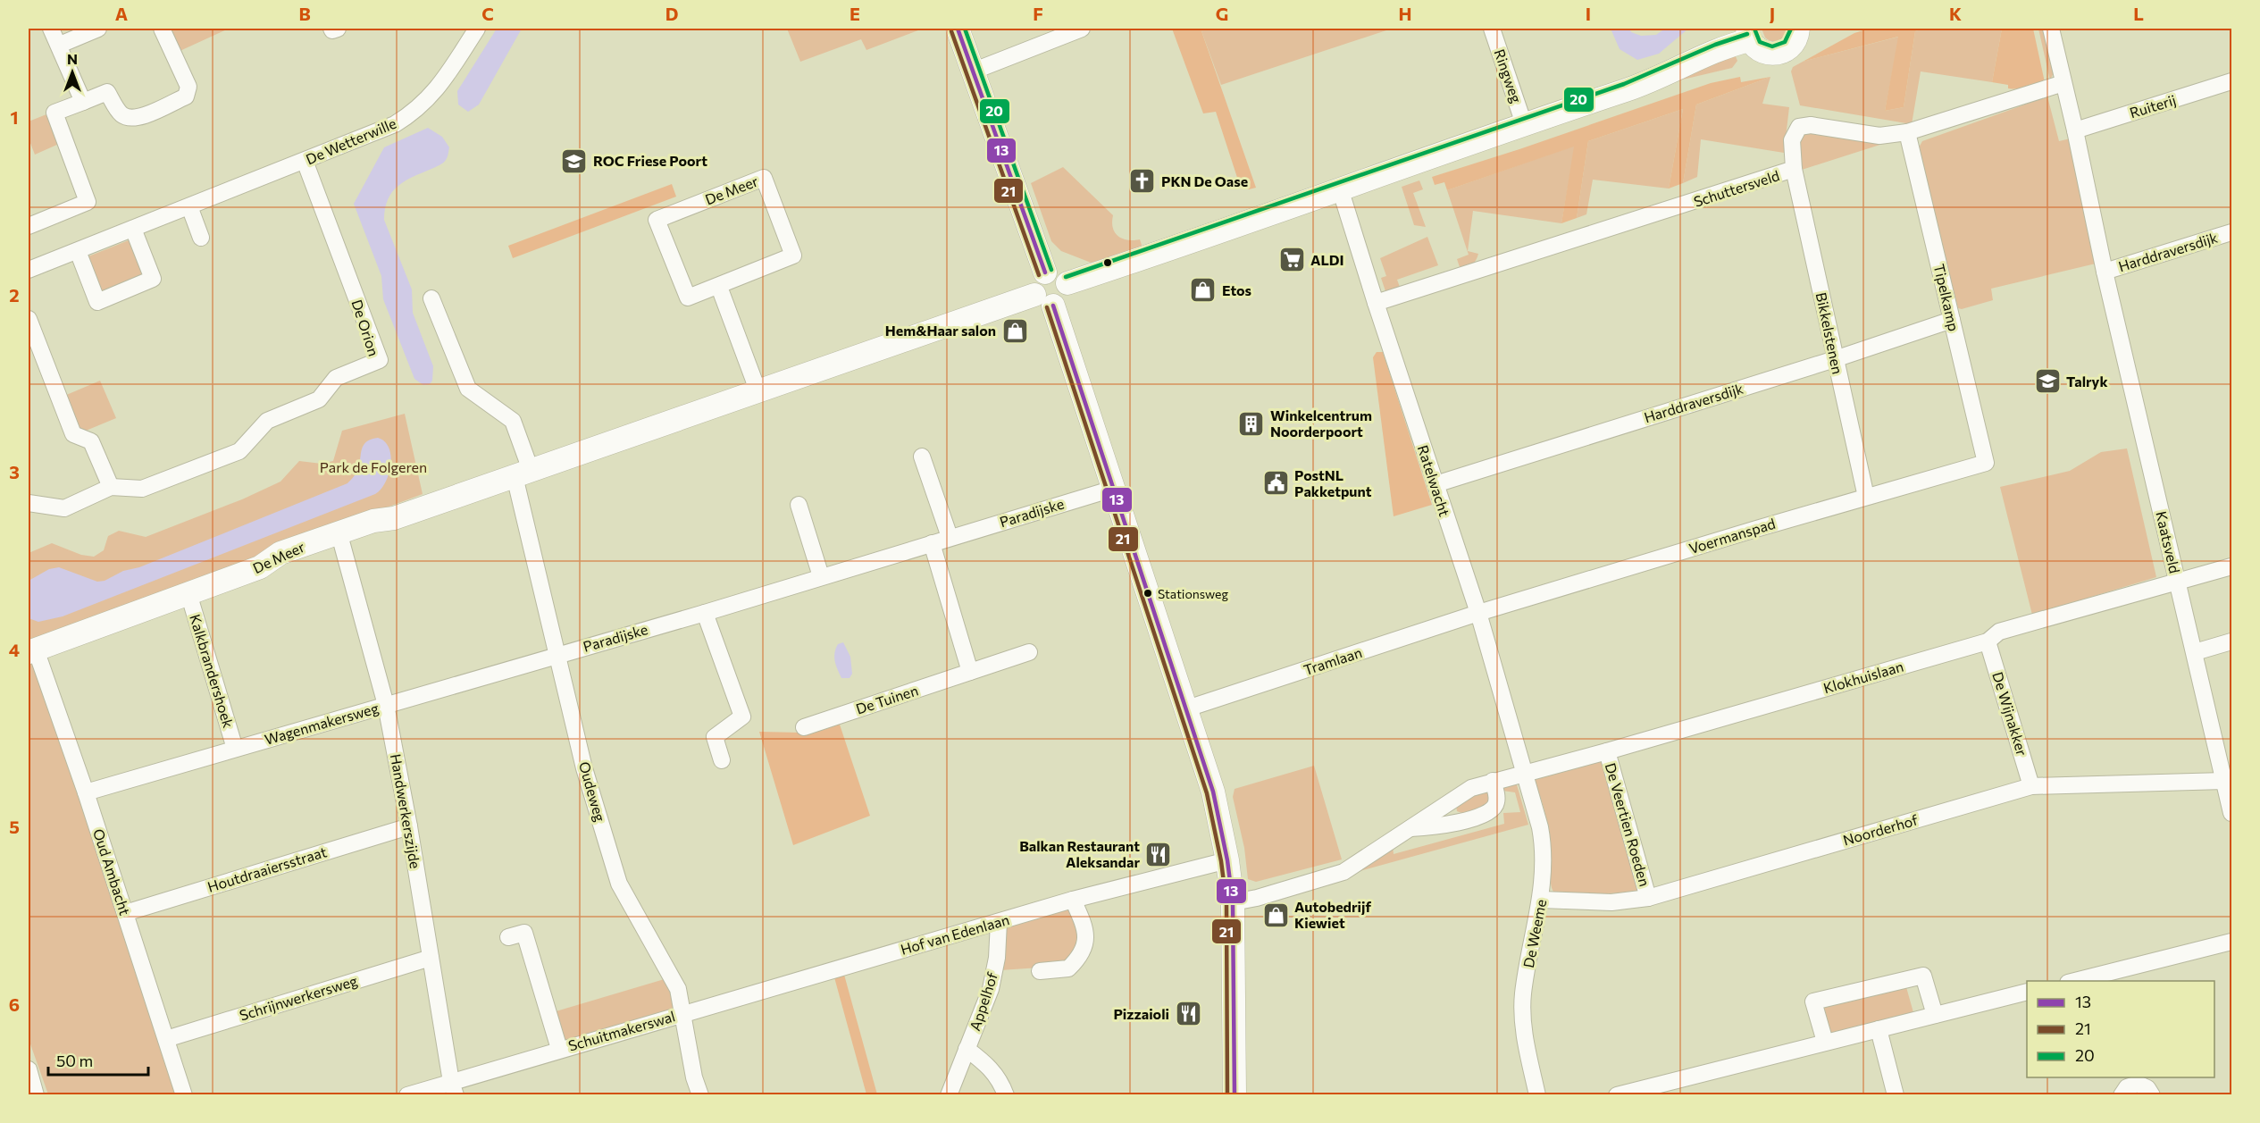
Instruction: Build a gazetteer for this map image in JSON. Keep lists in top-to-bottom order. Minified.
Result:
{"streets":{"street":["Ringweg","Ruiterij","De Wetterwille","Schuttersveld","De Meer","Harddraversdijk","Tipelkamp","De Orion","Bikkelstenen","Ratelwacht","Paradijske","Voermanspad","Kaatsveld","Tramlaan","Kalkbrandershoek","Klokhuislaan","De Tuinen","De Wijnakker","Wagenmakersweg","Oudeweg","Handwerkerszijde","De Veertien Roeden","Noorderhof","Houtdraaiersstraat","Oud Ambacht","De Weeme","Hof van Edenlaan","Schrijnwerkersweg","Appelhof","Schuitmakerswal"]},"crossings":[["De Wetterwille","De Orion"],["Schuttersveld","Tipelkamp"],["Schuttersveld","Bikkelstenen"],["Schuttersveld","Ratelwacht"],["De Meer","Kalkbrandershoek"],["De Meer","Oudeweg"],["De Meer","Handwerkerszijde"],["De Meer","Oud Ambacht"],["Harddraversdijk","Tipelkamp"],["Harddraversdijk","Bikkelstenen"],["Harddraversdijk","Ratelwacht"],["Harddraversdijk","Kaatsveld"],["Tipelkamp","Voermanspad"],["Bikkelstenen","Voermanspad"],["Ratelwacht","Voermanspad"],["Ratelwacht","Tramlaan"],["Ratelwacht","Klokhuislaan"],["Ratelwacht","De Weeme"],["Paradijske","Wagenmakersweg"],["Paradijske","Oudeweg"],["Voermanspad","Tramlaan"],["Kaatsveld","Klokhuislaan"],["Kaatsveld","Noorderhof"],["Kalkbrandershoek","Wagenmakersweg"],["Klokhuislaan","De Wijnakker"],["Klokhuislaan","De Veertien Roeden"],["Klokhuislaan","De Weeme"],["De Wijnakker","Noorderhof"],["Wagenmakersweg","Oudeweg"],["Wagenmakersweg","Handwerkerszijde"],["Wagenmakersweg","Oud Ambacht"],["Oudeweg","Hof van Edenlaan"],["Oudeweg","Schuitmakerswal"],["Handwerkerszijde","Houtdraaiersstraat"],["Handwerkerszijde","Schrijnwerkersweg"],["Handwerkerszijde","Schuitmakerswal"],["De Veertien Roeden","Noorderhof"],["Noorderhof","De Weeme"],["Houtdraaiersstraat","Oud Ambacht"],["Oud Ambacht","Schrijnwerkersweg"],["Hof van Edenlaan","Appelhof"],["Hof van Edenlaan","Schuitmakerswal"]],"parks":["Park de Folgeren"],"places":{"school or university":["ROC Friese Poort","Talryk"],"church":["PKN De Oase"],"supermarket":["ALDI"],"shop":["Etos","Hem&Haar salon","Autobedrijf Kiewiet"],"building":["Winkelcentrum Noorderpoort"],"public building":["PostNL Pakketpunt"],"other":["Stationsweg"],"restaurant":["Balkan Restaurant Aleksandar","Pizzaioli"]},"lines":["transit line 13","transit line 20","transit line 21"],"legend":["13","21","20"],"scale_bar":"50 m","north":"top","grid":{"columns":["A","B","C","D","E","F","G","H","I","J","K","L"],"rows":["1","2","3","4","5","6"]}}
